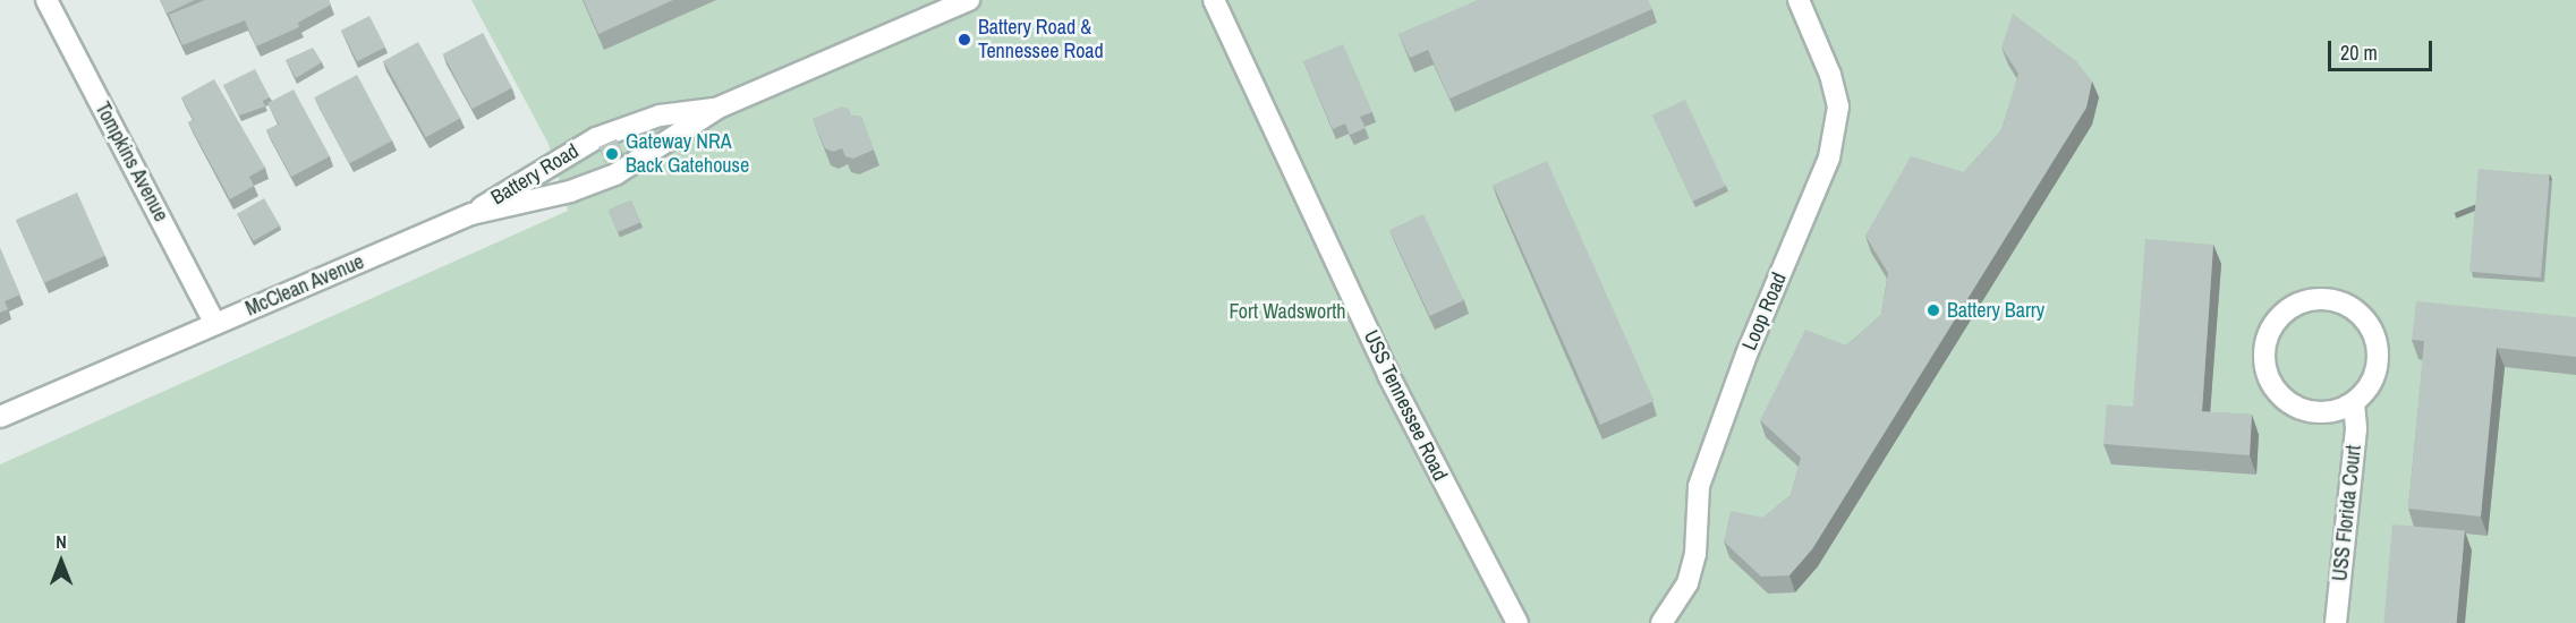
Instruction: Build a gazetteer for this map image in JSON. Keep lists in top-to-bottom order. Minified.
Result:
{"streets":{"street":["Tompkins Avenue","Battery Road","McClean Avenue","Loop Road","USS Tennessee Road","USS Florida Court"]},"crossings":[["Tompkins Avenue","McClean Avenue"],["Battery Road","McClean Avenue"]],"parks":["Fort Wadsworth"],"places":["Battery Road & Tennessee Road","Gateway NRA Back Gatehouse","Battery Barry"],"scale_bar":"20 m","north":"top"}
